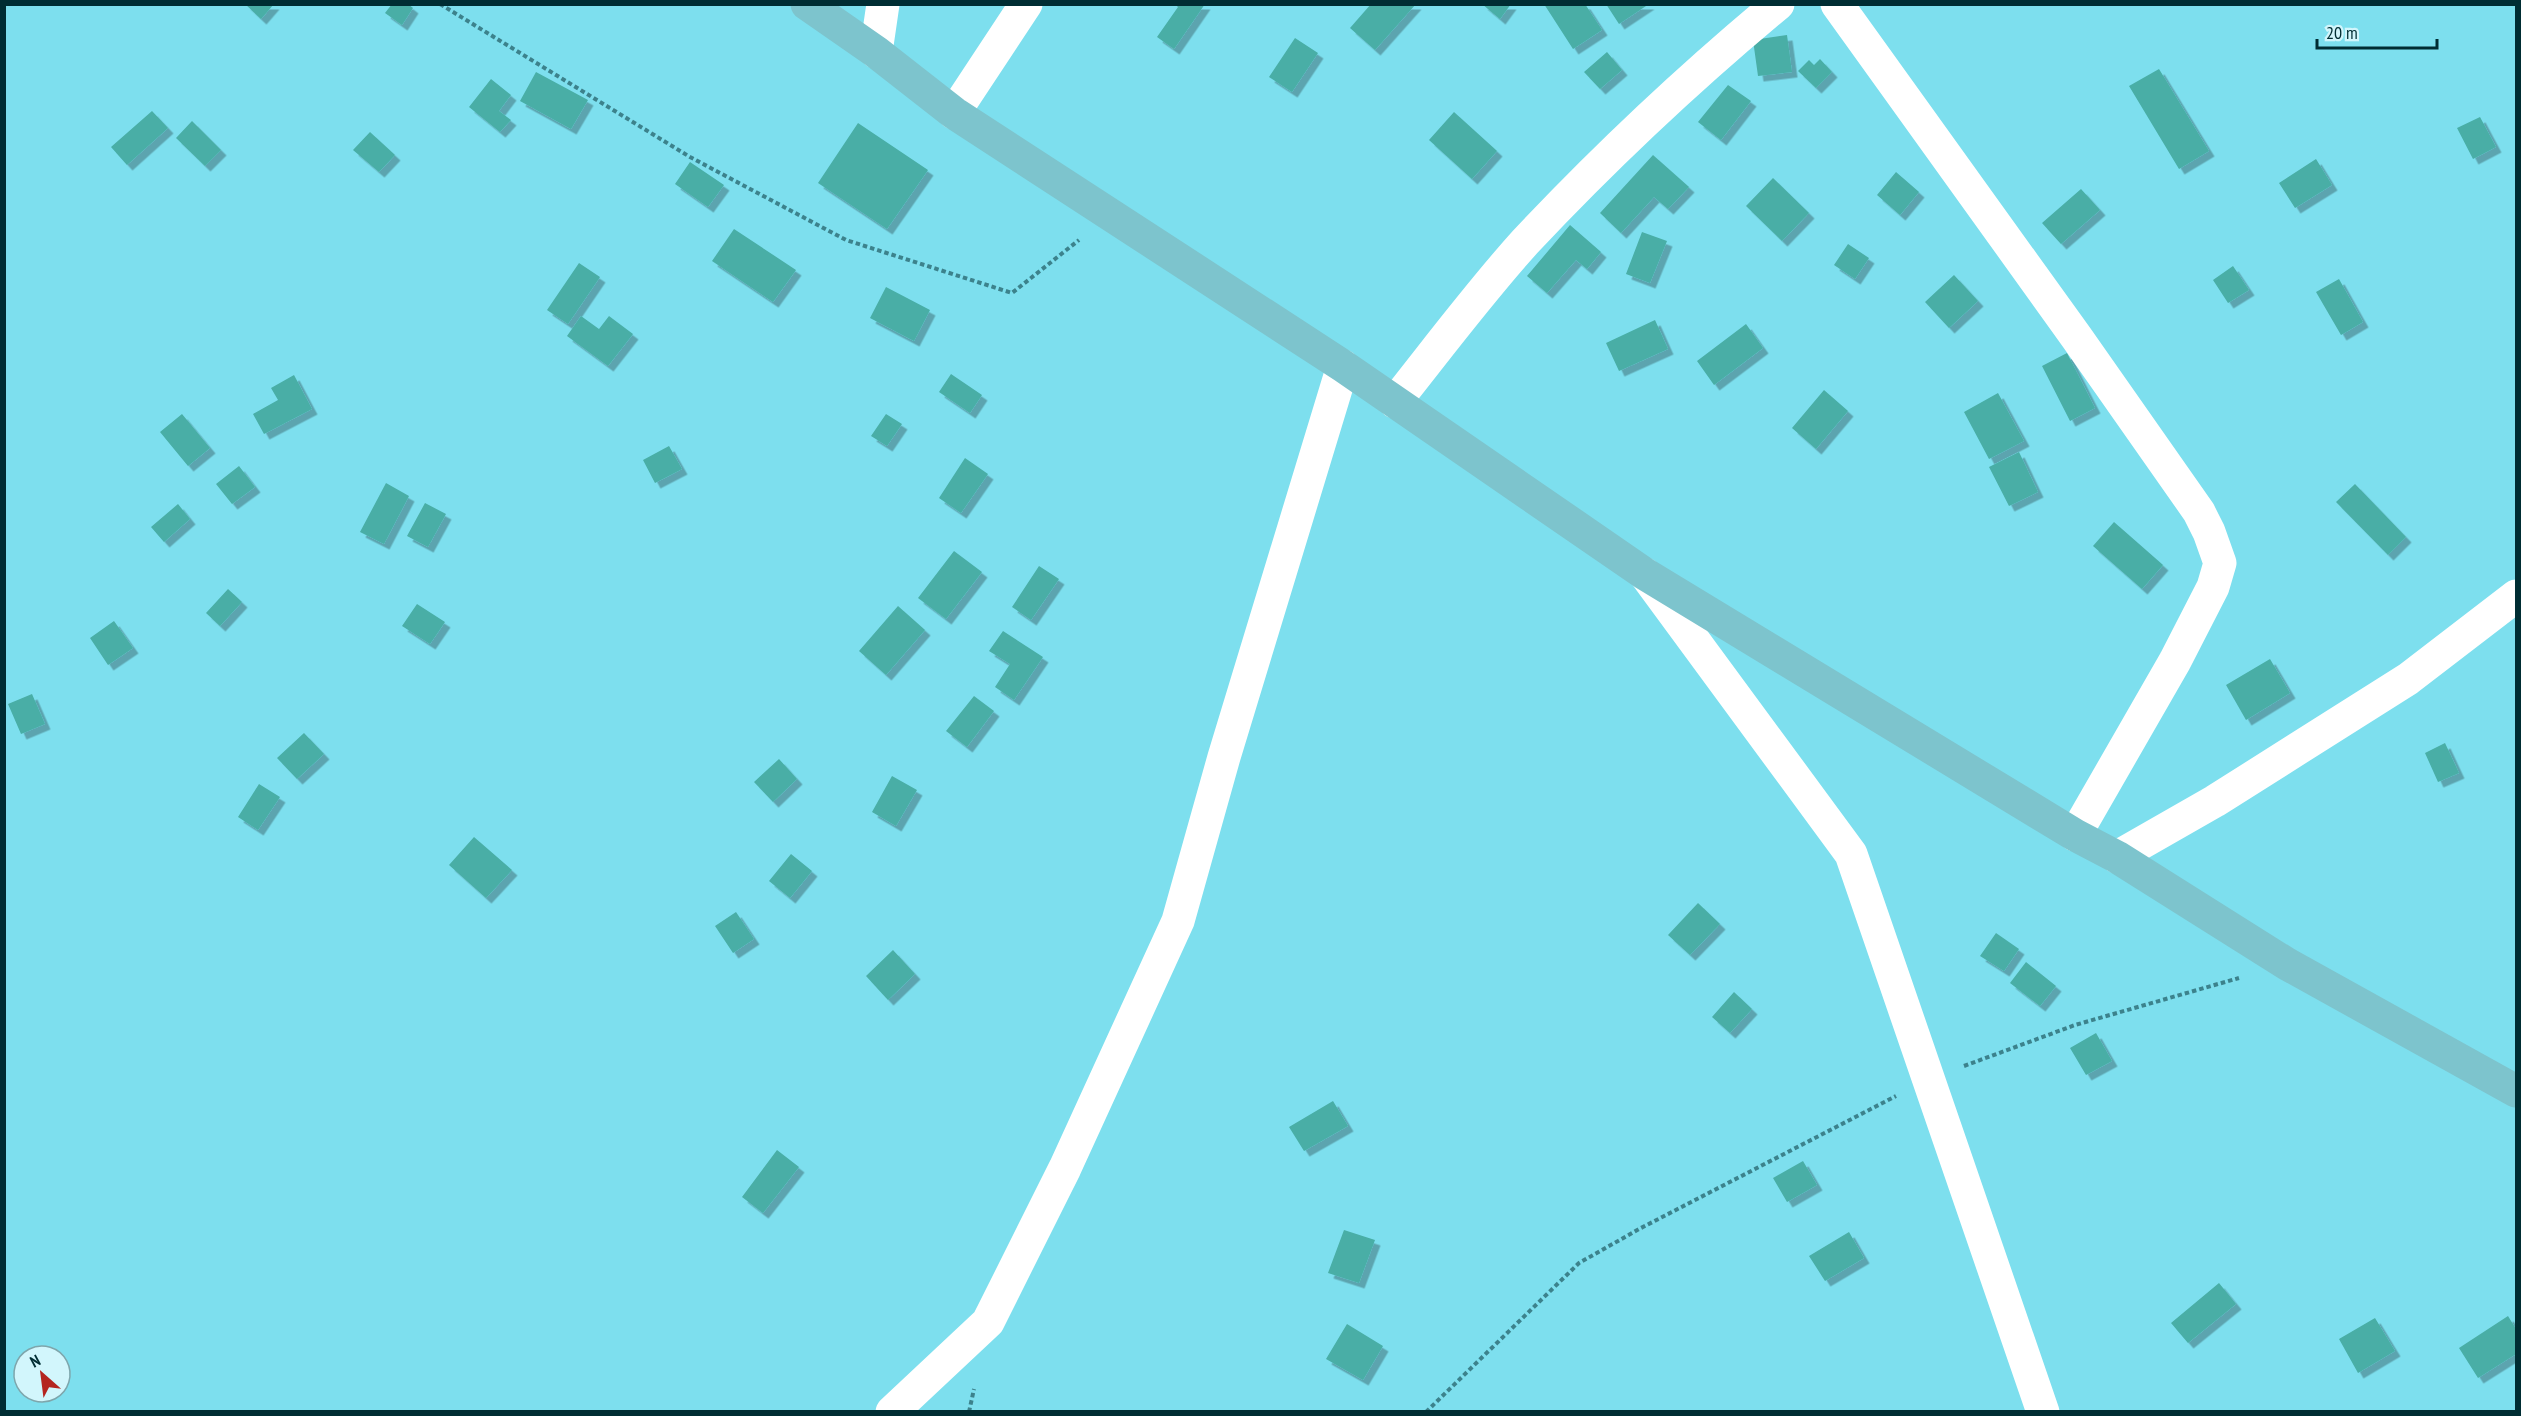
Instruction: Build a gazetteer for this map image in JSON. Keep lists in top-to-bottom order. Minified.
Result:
{"scale_bar":"20 m","north":"top left"}
